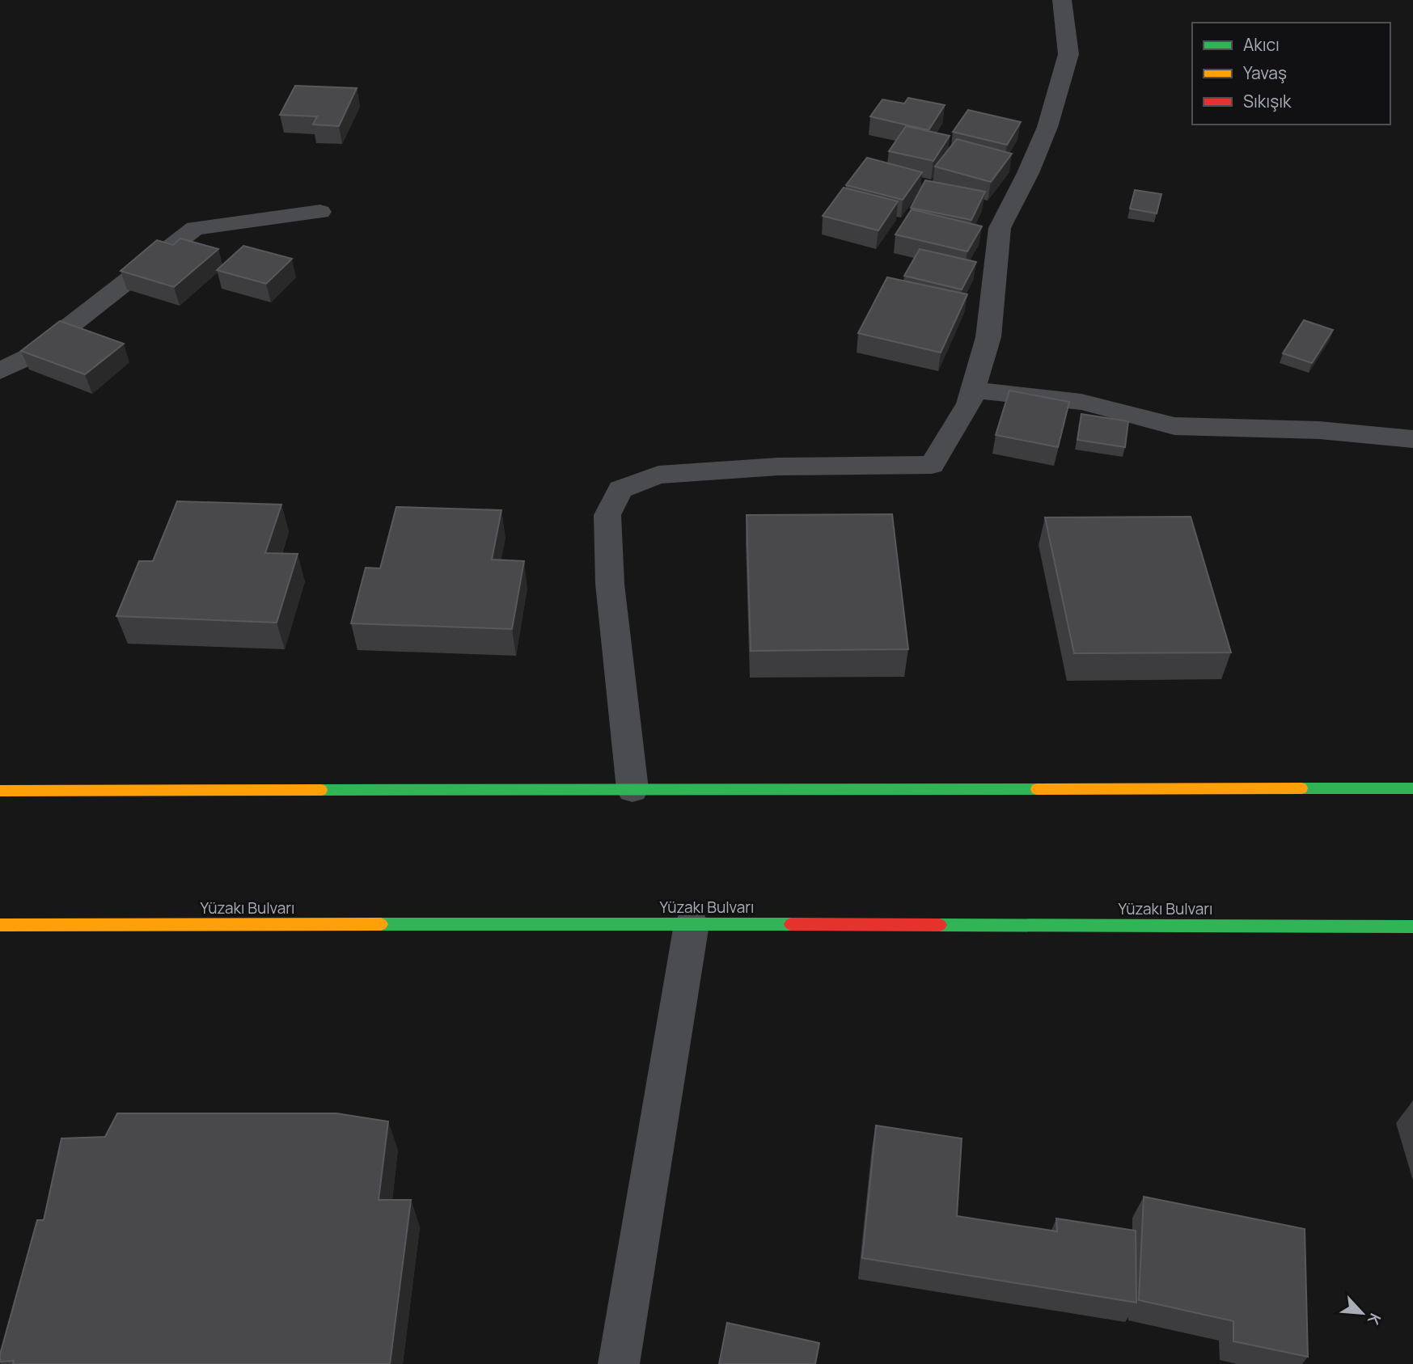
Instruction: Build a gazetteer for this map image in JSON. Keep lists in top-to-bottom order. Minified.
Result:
{"streets":{"main road":["Yüzakı Bulvarı"]},"legend":["Akıcı","Yavaş","Sıkışık"],"north":"bottom right"}
